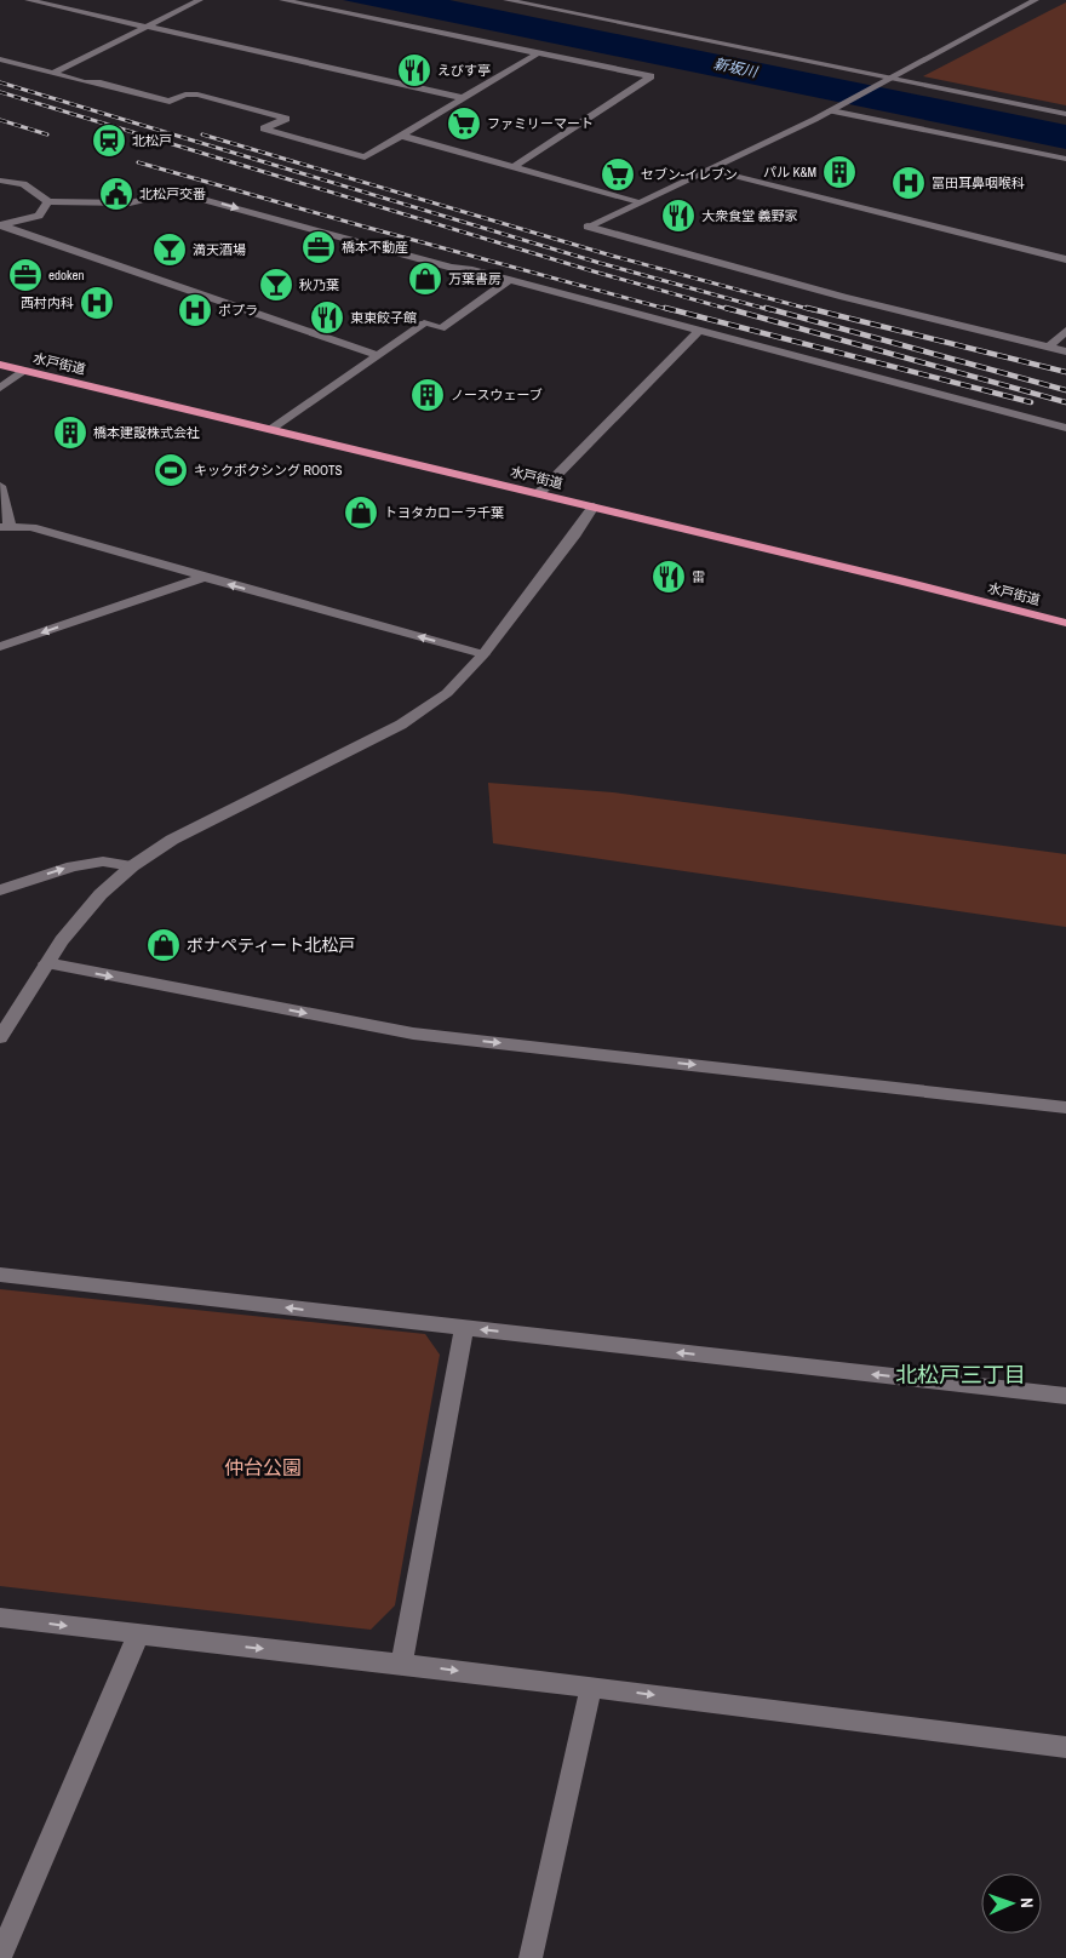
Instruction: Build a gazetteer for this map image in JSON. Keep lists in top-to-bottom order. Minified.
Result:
{"streets":{"highway":["水戸街道"]},"districts":["北松戸三丁目"],"water":["新坂川"],"parks":["仲台公園"],"places":{"restaurant":["えびす亭","大衆食堂 義野家","東東餃子館","雷"],"supermarket":["ファミリーマート","セブン-イレブン"],"station":["北松戸"],"building":["パル K&M","ノースウェーブ","橋本建設株式会社"],"hospital":["冨田耳鼻咽喉科","西村内科","ポプラ"],"public building":["北松戸交番"],"office":["橋本不動産","edoken"],"bar":["満天酒場","秋乃葉"],"shop":["万葉書房","トヨタカローラ千葉","ボナペティート北松戸"],"sports":["キックボクシング ROOTS"]},"north":"right"}
